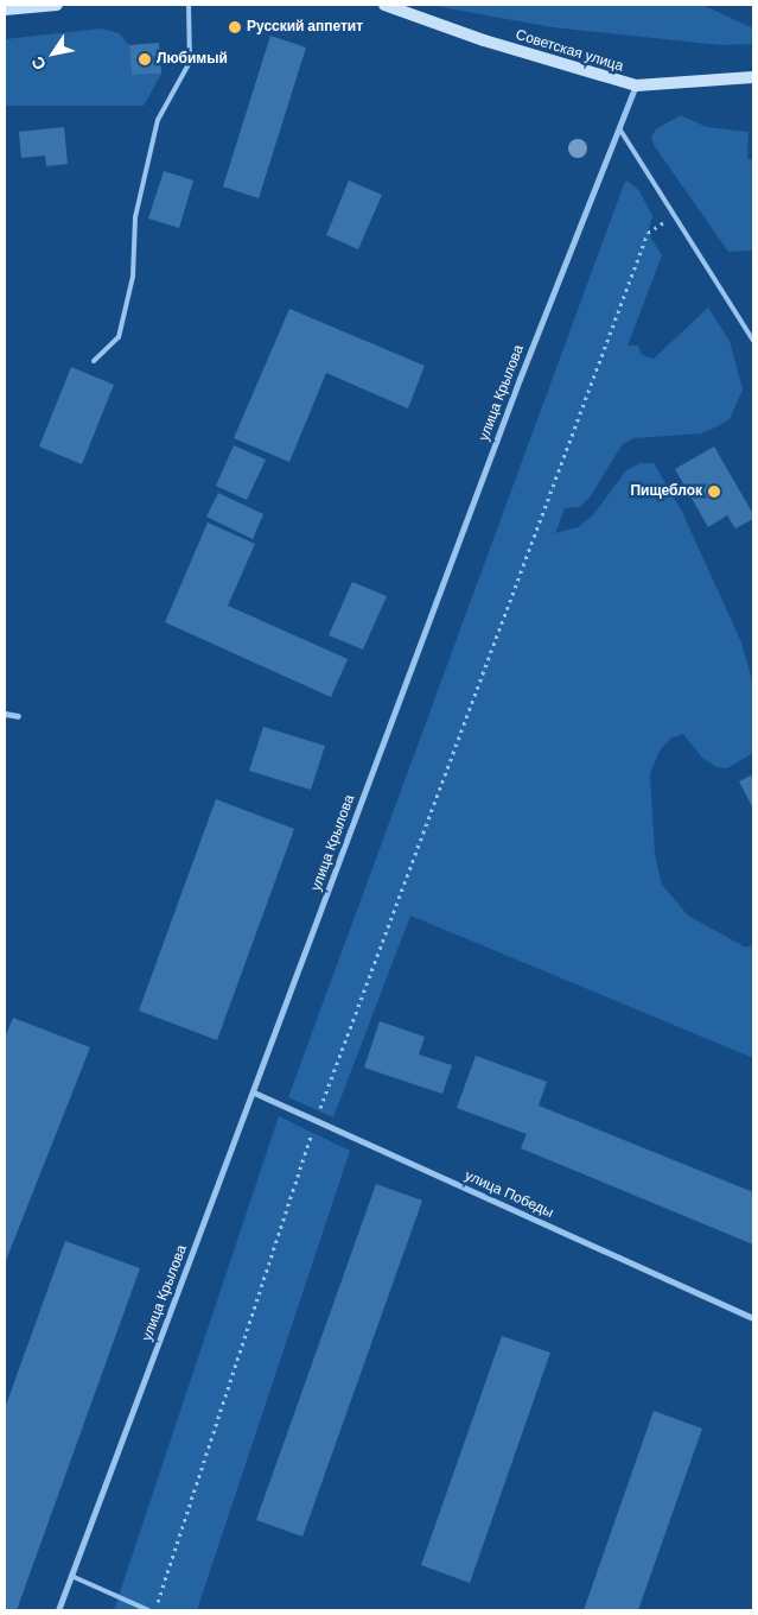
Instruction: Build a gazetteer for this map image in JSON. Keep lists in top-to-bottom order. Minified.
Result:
{"streets":{"main road":["Советская улица"],"street":["улица Крылова","улица Победы"]},"crossings":[["Советская улица","улица Крылова"],["улица Крылова","улица Победы"]],"places":["Русский аппетит","Любимый","Пищеблок"],"north":"bottom left"}
